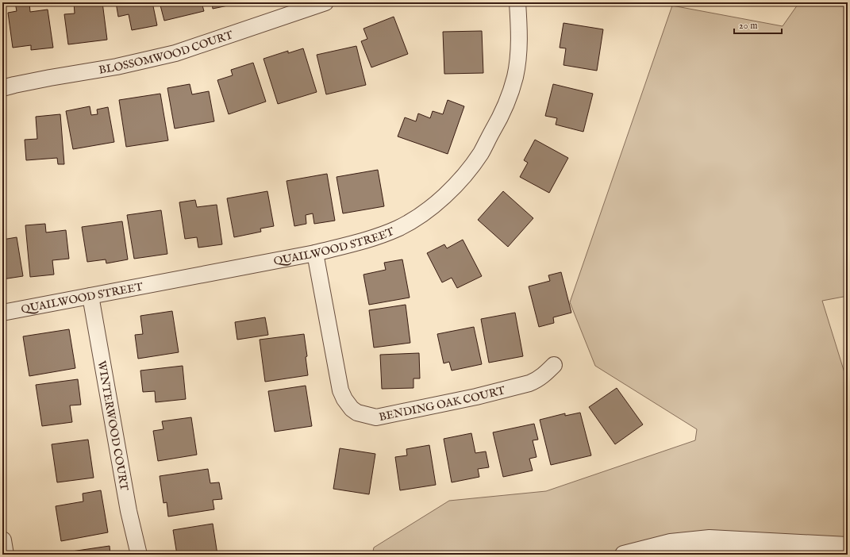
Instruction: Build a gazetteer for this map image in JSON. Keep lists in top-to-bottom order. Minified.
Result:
{"streets":{"street":["BLOSSOMWOOD COURT","QUAILWOOD STREET","BENDING OAK COURT","WINTERWOOD COURT"]},"crossings":[["QUAILWOOD STREET","BENDING OAK COURT"],["QUAILWOOD STREET","WINTERWOOD COURT"]],"scale_bar":"20 m"}
